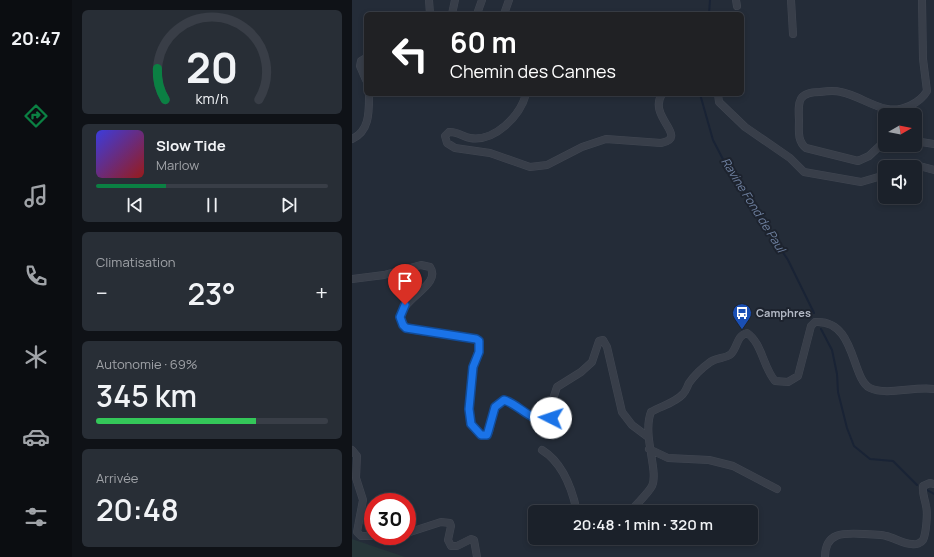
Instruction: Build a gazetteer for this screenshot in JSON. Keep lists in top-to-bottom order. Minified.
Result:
{"water":["Ravine Fond de Paul"],"places":{"bus stop":["Camphres"]},"north":"right","page":{"tabs":"20:47","turn":["60 m","Chemin des Cannes"],"song":["Slow Tide","Marlow"],"tile":["Climatisation",["Autonomie · 69%","345 km"],["Arrivée","20:48"]],"heat":["−","23°","+"],"limit":"30","trip":"20:48 · 1 min · 320 m","gauge":["20","km/h"]}}
